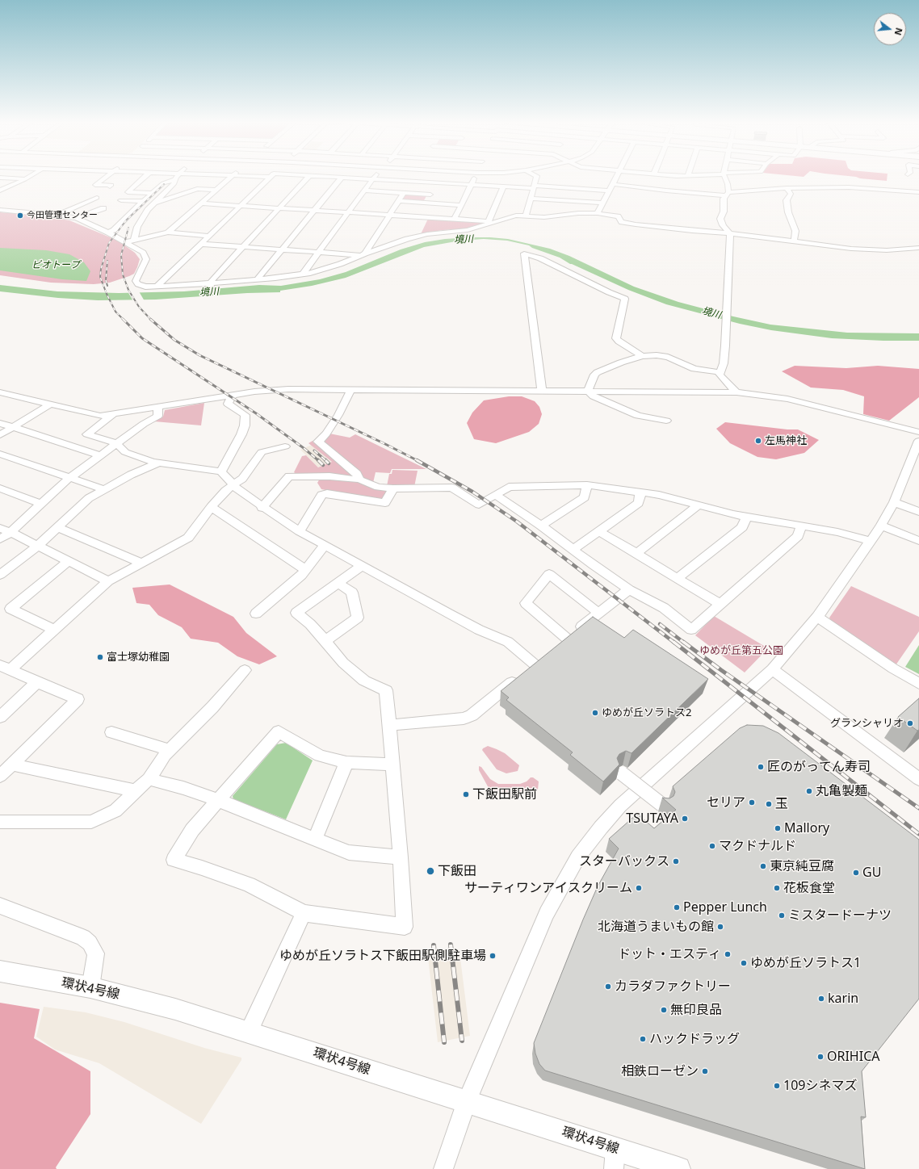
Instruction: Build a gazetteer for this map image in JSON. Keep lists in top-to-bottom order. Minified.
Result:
{"streets":{"main road":["環状4号線"]},"water":["境川","ビオトープ"],"parks":["ゆめが丘第五公園"],"places":["今田管理センター","左馬神社","富士塚幼稚園","ゆめが丘ソラトス2","グランシャリオ","匠のがってん寿司","丸亀製麺","下飯田駅前","セリア","玉","TSUTAYA","Mallory","マクドナルド","スターバックス","東京純豆腐","下飯田","GU","サーティワンアイスクリーム","花板食堂","Pepper Lunch","ミスタードーナツ","北海道うまいもの館","ドット・エスティ","ゆめが丘ソラトス下飯田駅側駐車場","ゆめが丘ソラトス1","カラダファクトリー","karin","無印良品","ハックドラッグ","ORIHICA","相鉄ローゼン","109シネマズ"],"north":"right"}
